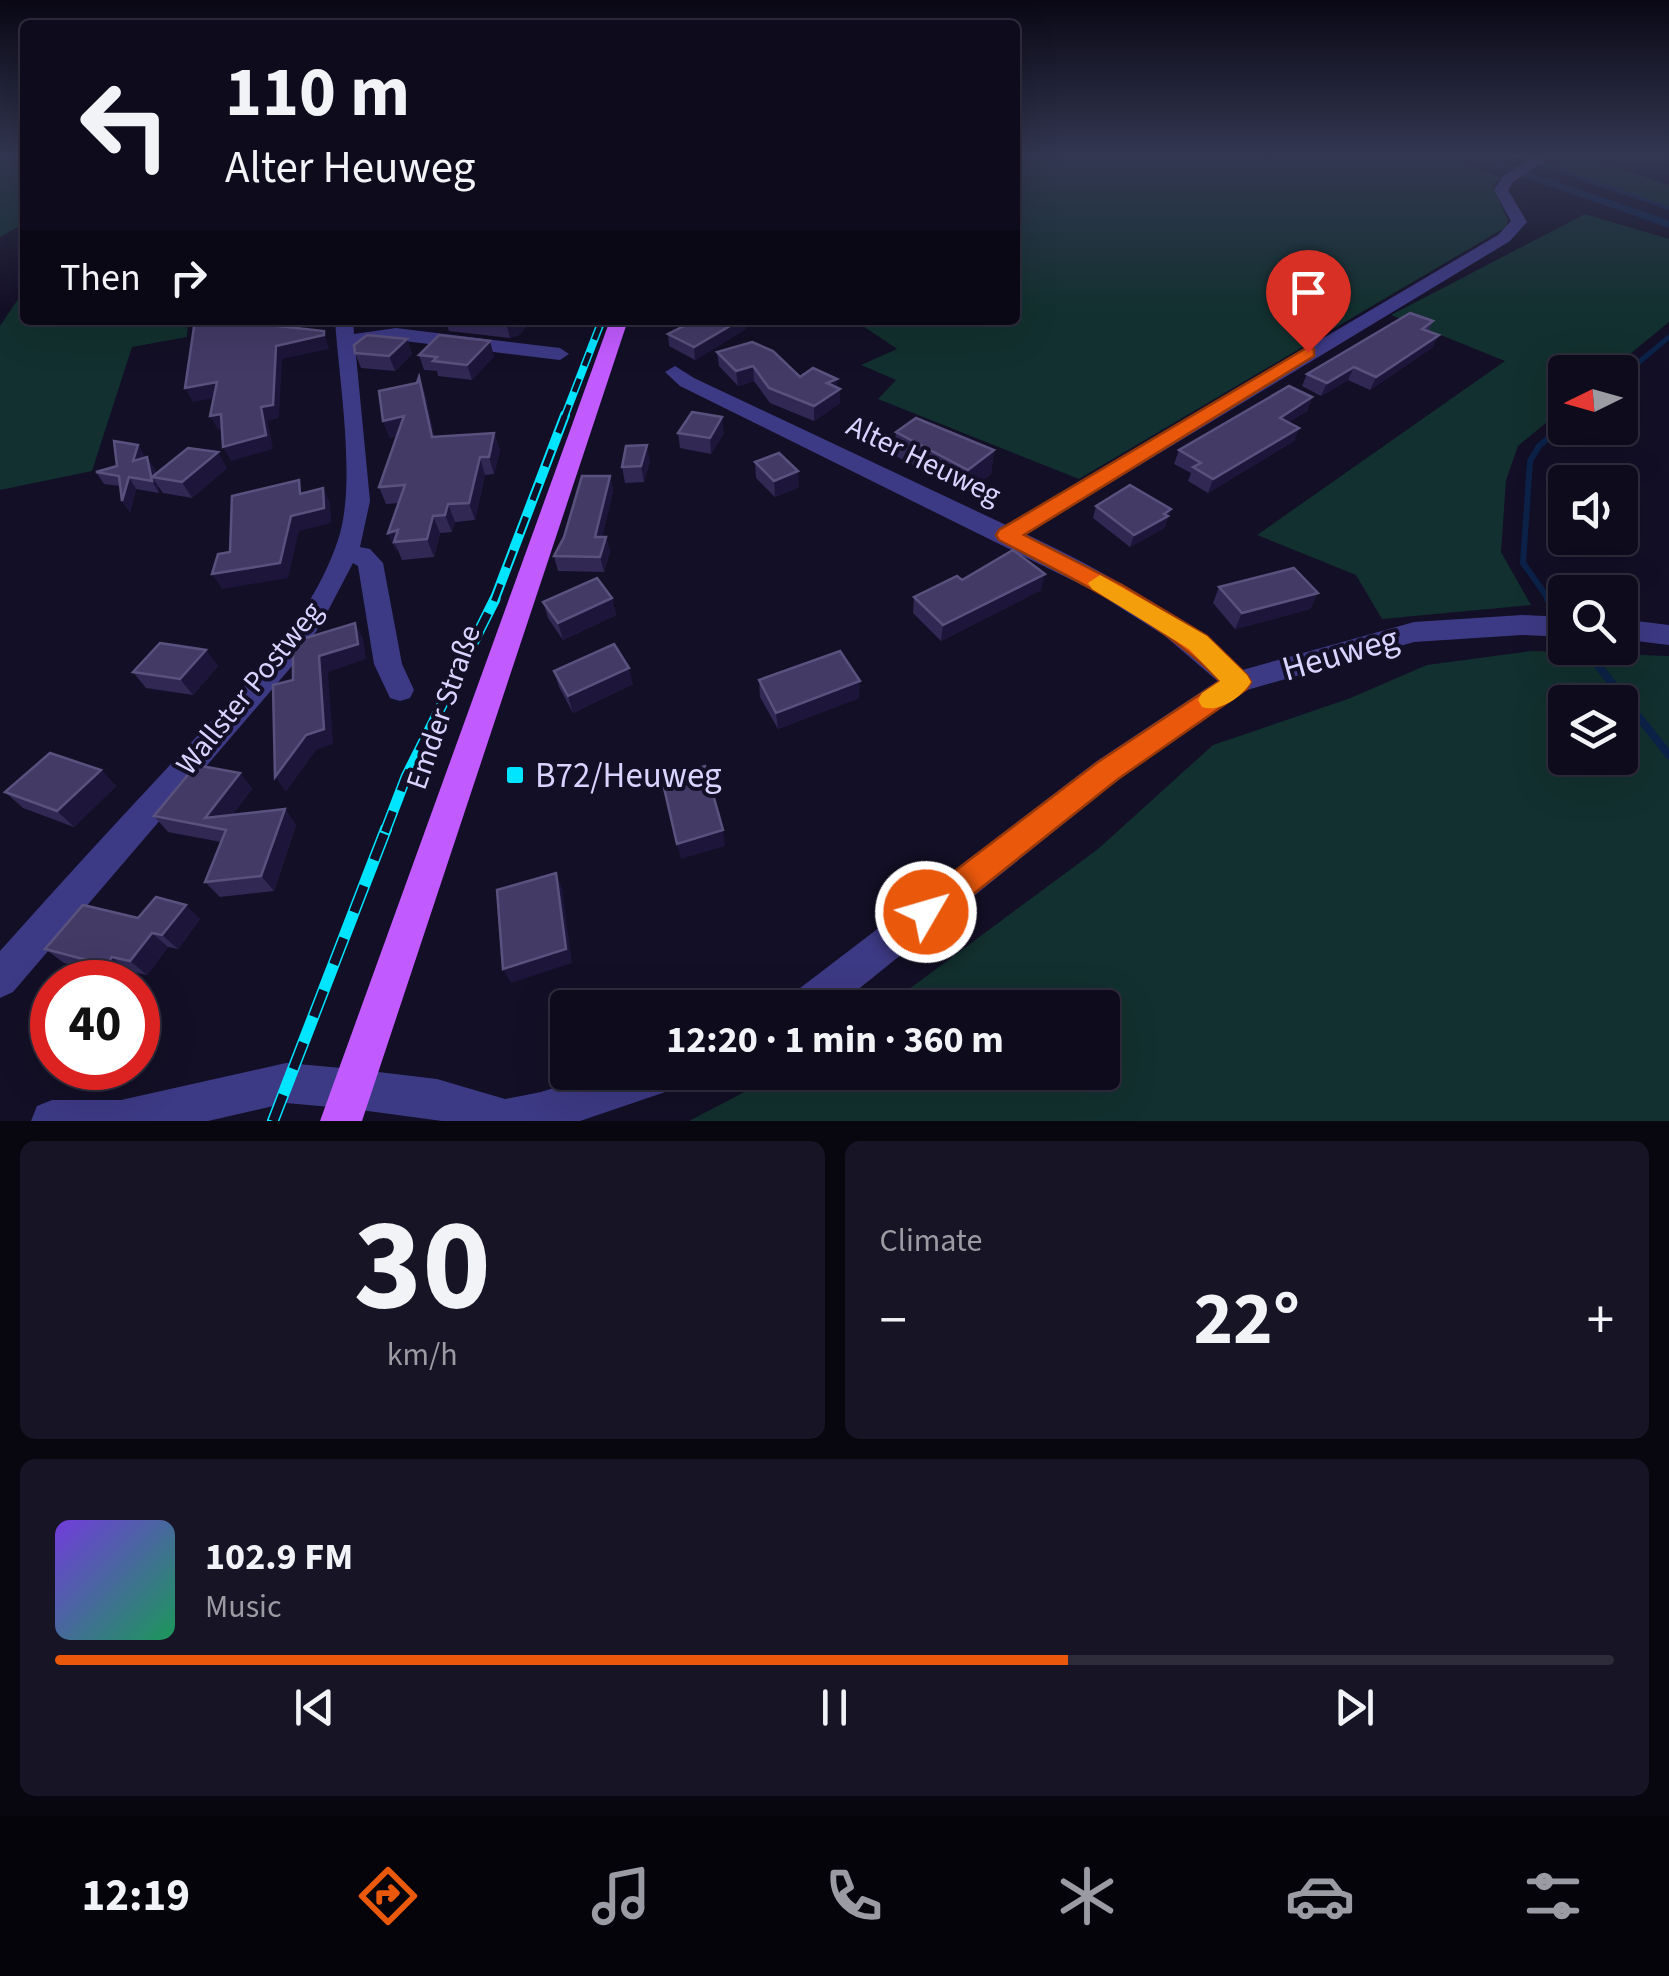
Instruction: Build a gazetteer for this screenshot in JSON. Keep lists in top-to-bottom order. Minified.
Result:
{"streets":{"main road":["Emder Straße"],"street":["Alter Heuweg","Heuweg","Wallster Postweg"]},"crossings":[["Alter Heuweg","Heuweg"]],"places":{"transit":["B72/Heuweg"]},"north":"left","page":{"turn":["110 m","Alter Heuweg"],"then":"Then","limit":"40","trip":"12:20 · 1 min · 360 m","tile":[["30","km/h"],"Climate"],"heat":["−","22°","+"],"song":["102.9 FM","Music"],"tabs":"12:19"}}
